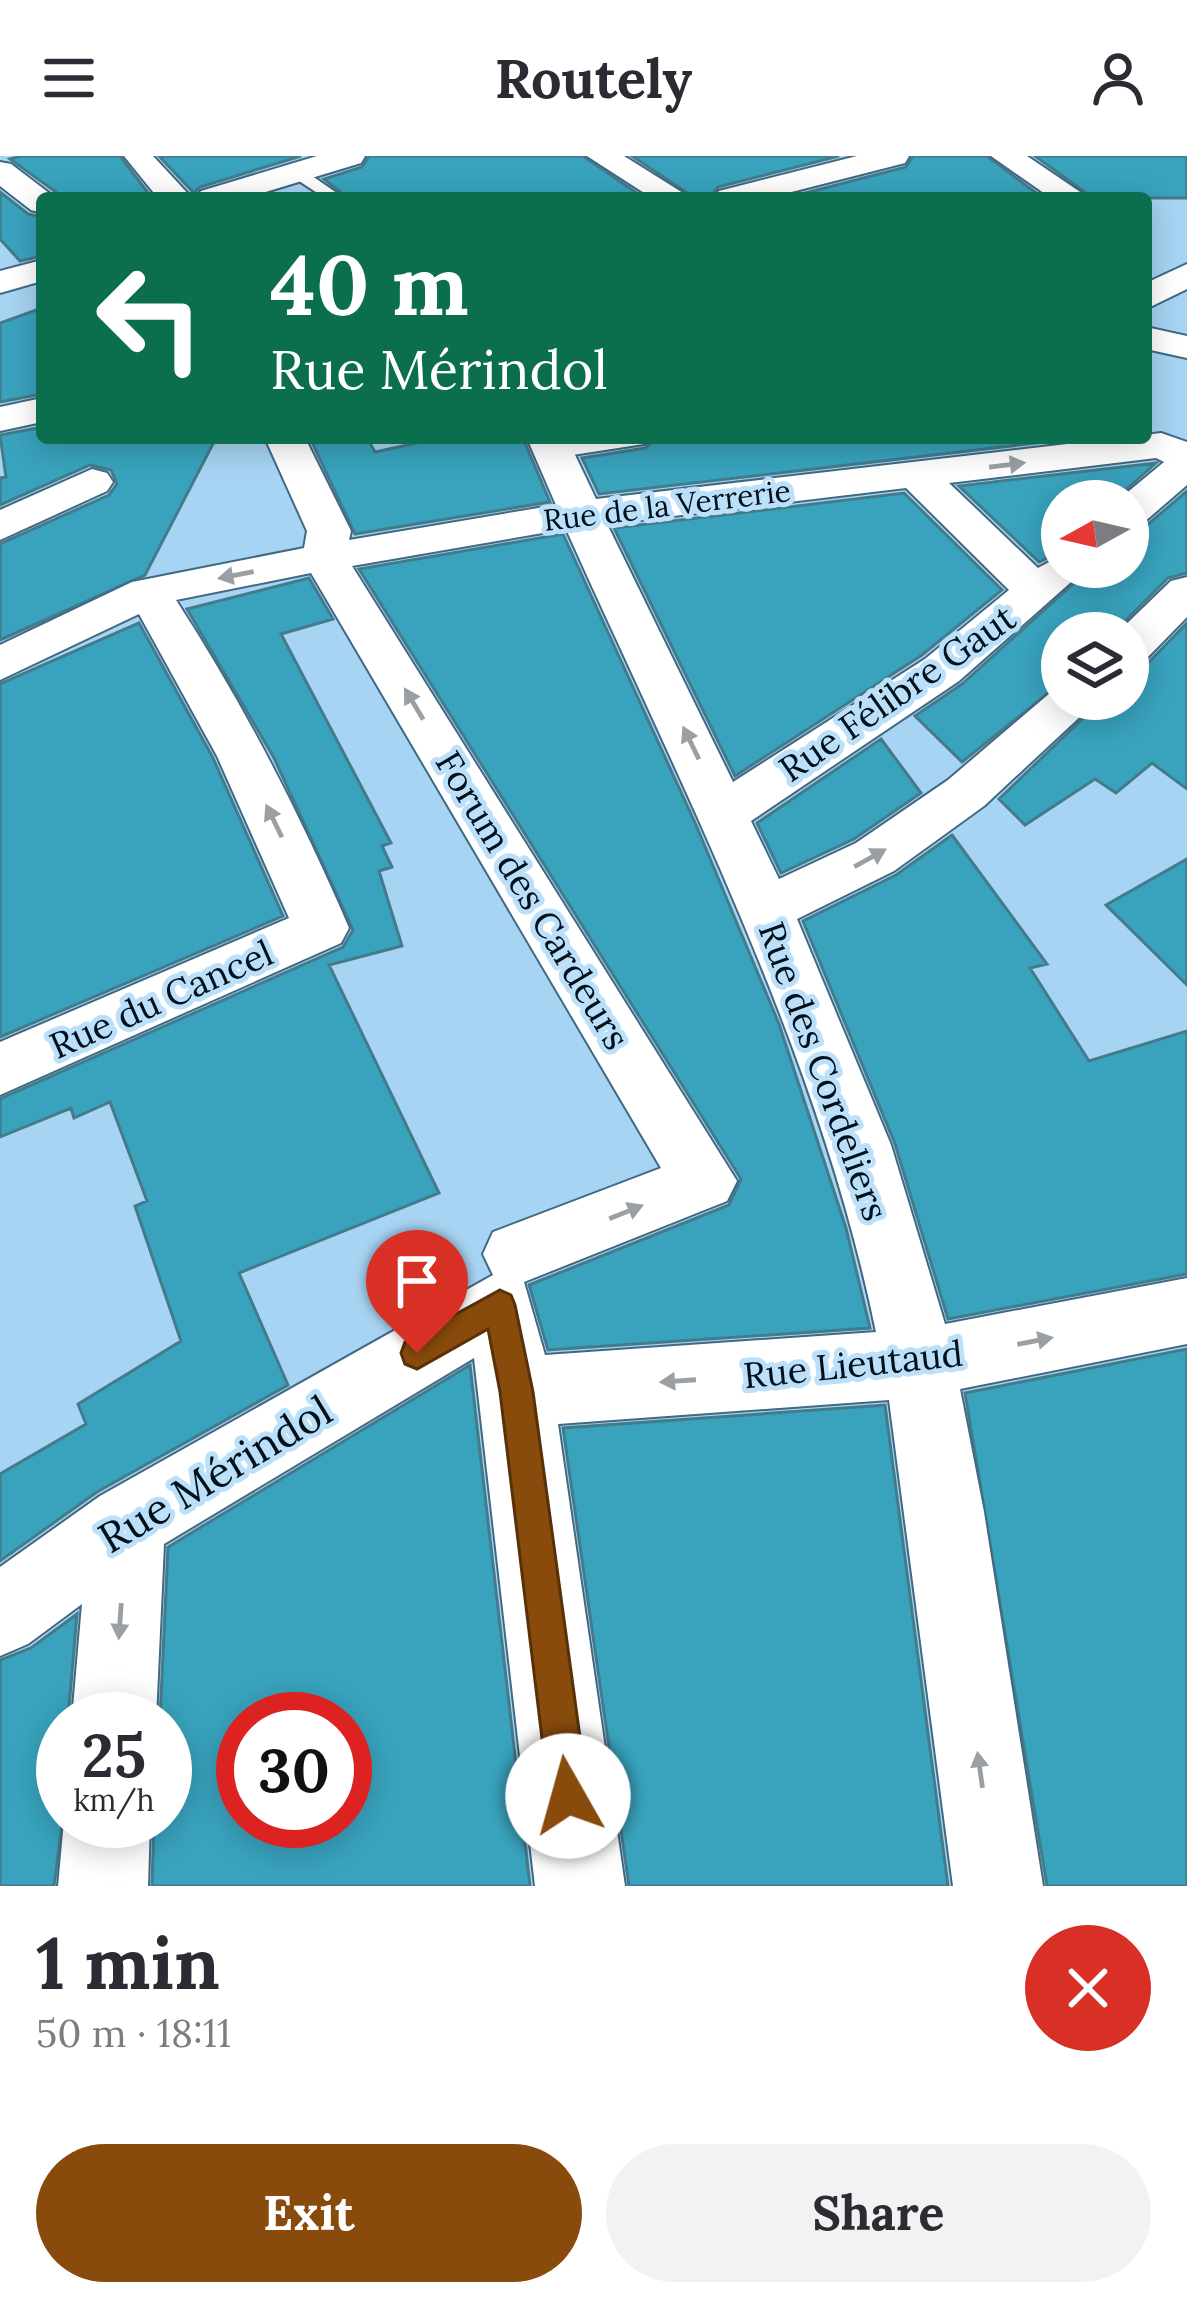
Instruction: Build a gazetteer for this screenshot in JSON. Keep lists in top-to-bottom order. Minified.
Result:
{"streets":{"street":["Rue de la Verrerie","Rue Félibre Gaut","Forum des Cardeurs","Rue du Cancel","Rue des Cordeliers","Rue Lieutaud","Rue Mérindol"]},"crossings":[["Rue de la Verrerie","Forum des Cardeurs"],["Rue de la Verrerie","Rue du Cancel"],["Rue de la Verrerie","Rue des Cordeliers"],["Rue Félibre Gaut","Rue des Cordeliers"],["Forum des Cardeurs","Rue Mérindol"],["Rue des Cordeliers","Rue Lieutaud"]],"north":"left","page":{"header":"Routely","turn":["40 m","Rue Mérindol"],"speed":"25 km/h","limit":"30","heading":["1 min","50 m · 18:11"],"buttons":["Exit","Share"]}}
